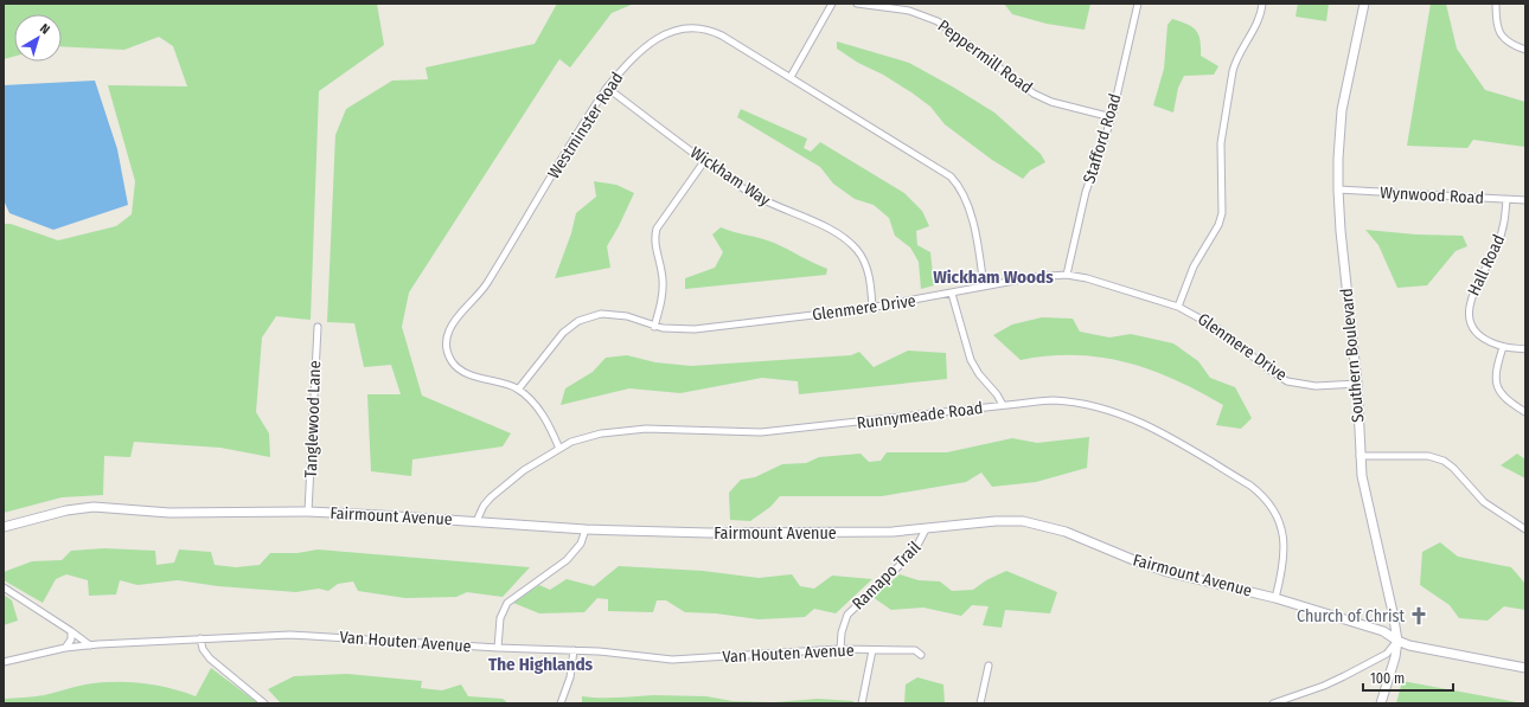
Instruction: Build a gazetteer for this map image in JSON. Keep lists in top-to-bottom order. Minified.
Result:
{"streets":{"main road":["Southern Boulevard","Fairmount Avenue"],"street":["Peppermill Road","Westminster Road","Stafford Road","Wickham Way","Wynwood Road","Hall Road","Glenmere Drive","Runnymeade Road","Tanglewood Lane","Ramapo Trail","Van Houten Avenue"]},"crossings":[["Peppermill Road","Stafford Road"],["Westminster Road","Wickham Way"],["Westminster Road","Glenmere Drive"],["Westminster Road","Runnymeade Road"],["Stafford Road","Glenmere Drive"],["Wickham Way","Glenmere Drive"],["Wynwood Road","Hall Road"],["Wynwood Road","Southern Boulevard"],["Glenmere Drive","Southern Boulevard"],["Southern Boulevard","Fairmount Avenue"],["Runnymeade Road","Fairmount Avenue"],["Tanglewood Lane","Fairmount Avenue"],["Fairmount Avenue","Ramapo Trail"],["Ramapo Trail","Van Houten Avenue"]],"districts":["Wickham Woods","The Highlands"],"places":{"church":["Church of Christ"]},"scale_bar":"100 m","north":"top right"}
